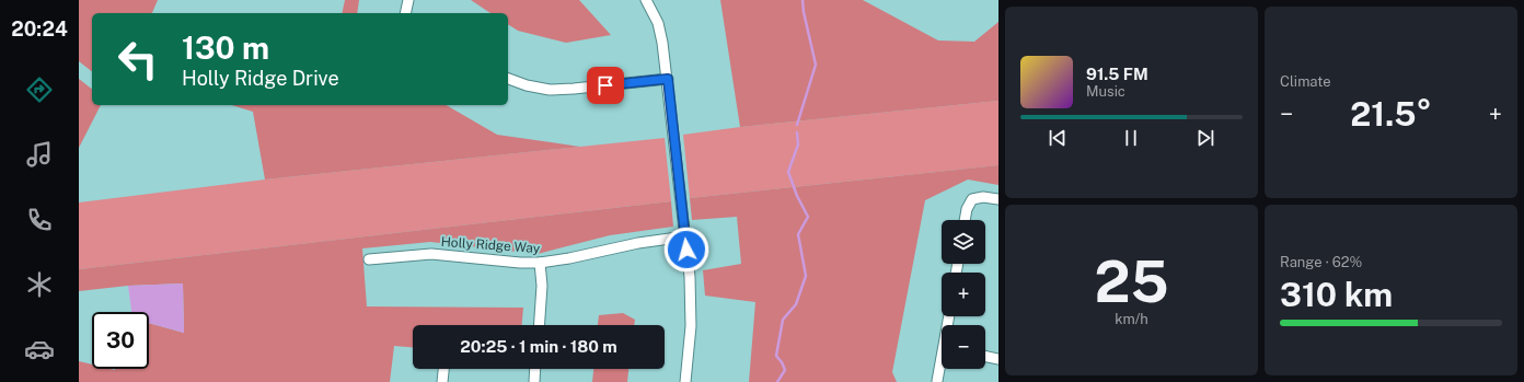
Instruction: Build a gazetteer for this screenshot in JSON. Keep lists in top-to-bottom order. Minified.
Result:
{"streets":{"street":["Holly Ridge Way"]},"page":{"tabs":"20:24","tile":["Climate",["25","km/h"],["Range · 62%","310 km"]],"turn":["130 m","Holly Ridge Drive"],"song":["91.5 FM","Music"],"heat":["−","21.5°","+"],"map_buttons":["+","−"],"limit":"30","trip":"20:25 · 1 min · 180 m"}}
